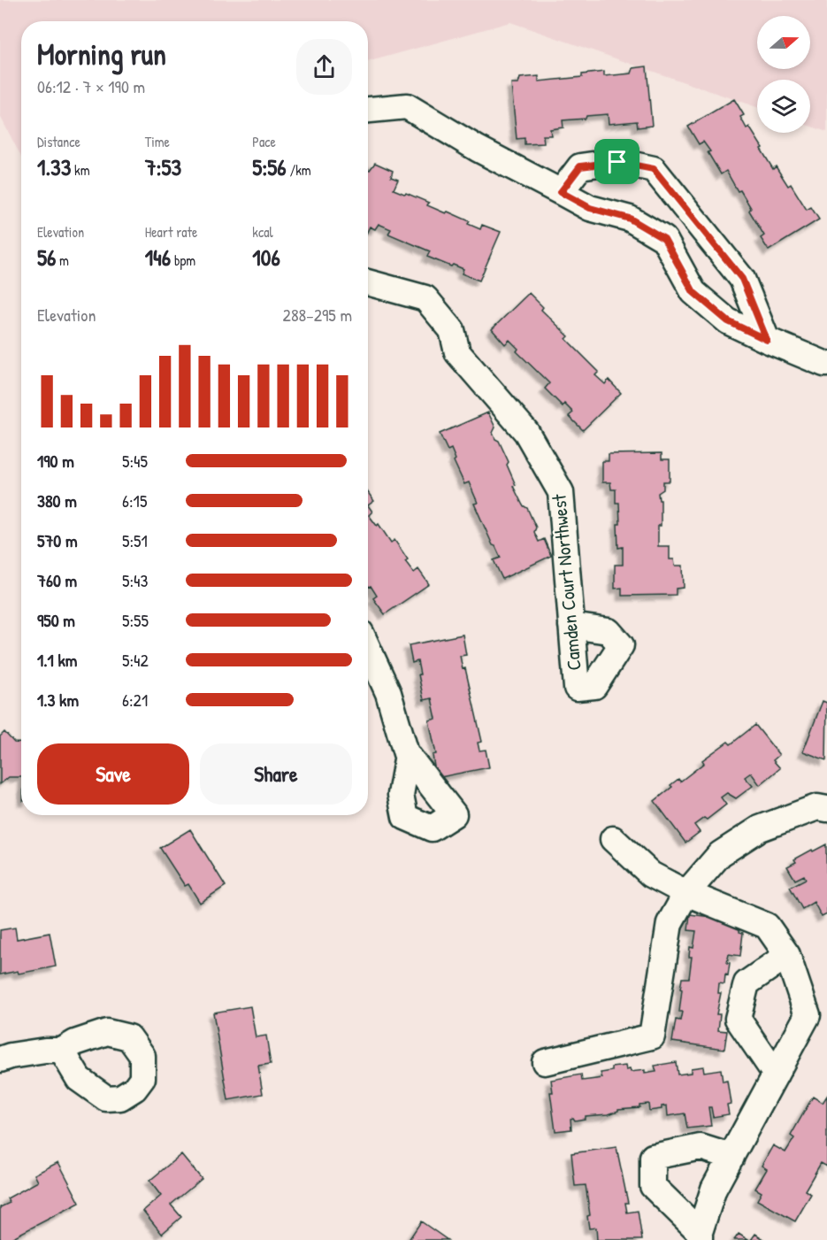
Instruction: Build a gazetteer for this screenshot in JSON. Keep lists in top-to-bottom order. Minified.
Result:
{"streets":{"street":["Camden Court Northwest"]},"north":"right","page":{"heading":["Morning run","06:12 · 7 × 190 m"],"stats":[["Distance","1.33 km"],["Time","7:53"],["Pace","5:56 /km"],["Elevation","56 m"],["Heart rate","146 bpm"],["kcal","106"]],"chart":["Elevation","288–295 m"],"list":[{"name":"190 m","note":"5:45"},{"name":"380 m","note":"6:15"},{"name":"570 m","note":"5:51"},{"name":"760 m","note":"5:43"},{"name":"950 m","note":"5:55"},{"name":"1.1 km","note":"5:42"},{"name":"1.3 km","note":"6:21"}],"buttons":["Save","Share"]}}
